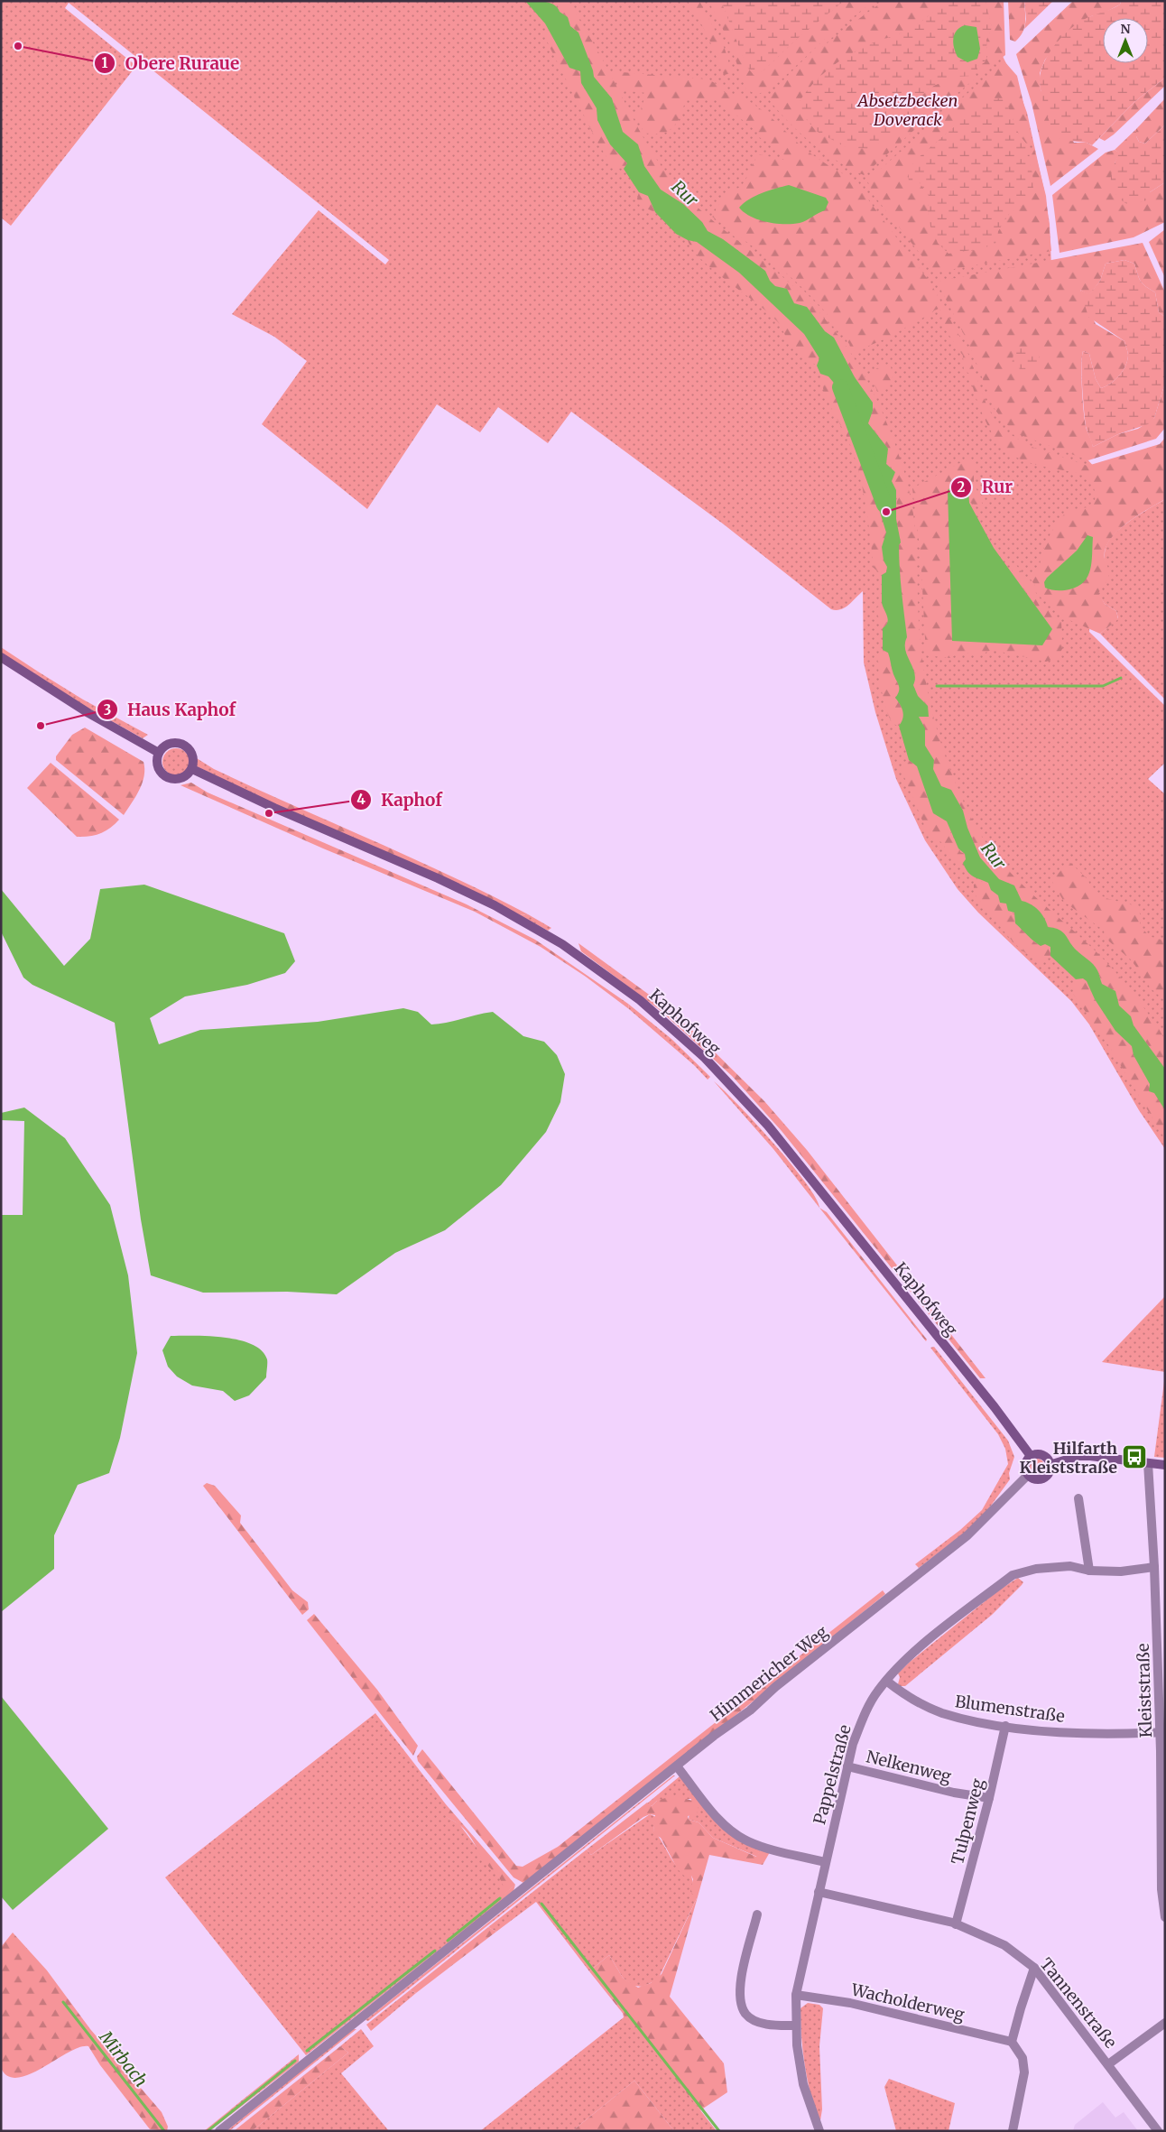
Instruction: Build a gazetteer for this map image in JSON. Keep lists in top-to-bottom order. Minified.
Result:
{"streets":{"main road":["Kaphofweg"],"street":["Himmericher Weg","Kleiststraße","Blumenstraße","Nelkenweg","Pappelstraße","Tulpenweg","Wacholderweg","Tannenstraße"]},"crossings":[["Kaphofweg","Himmericher Weg"],["Kleiststraße","Blumenstraße"],["Kleiststraße","Pappelstraße"],["Blumenstraße","Pappelstraße"],["Blumenstraße","Tulpenweg"],["Nelkenweg","Pappelstraße"],["Nelkenweg","Tulpenweg"],["Pappelstraße","Wacholderweg"],["Pappelstraße","Tannenstraße"],["Tulpenweg","Tannenstraße"]],"water":["Rur","Mirbach"],"parks":["Absetzbecken Doverack"],"places":{"other":["Obere Ruraue","Rur","Haus Kaphof","Kaphof"],"bus stop":["Hilfarth Kleiststraße"]},"north":"top"}
